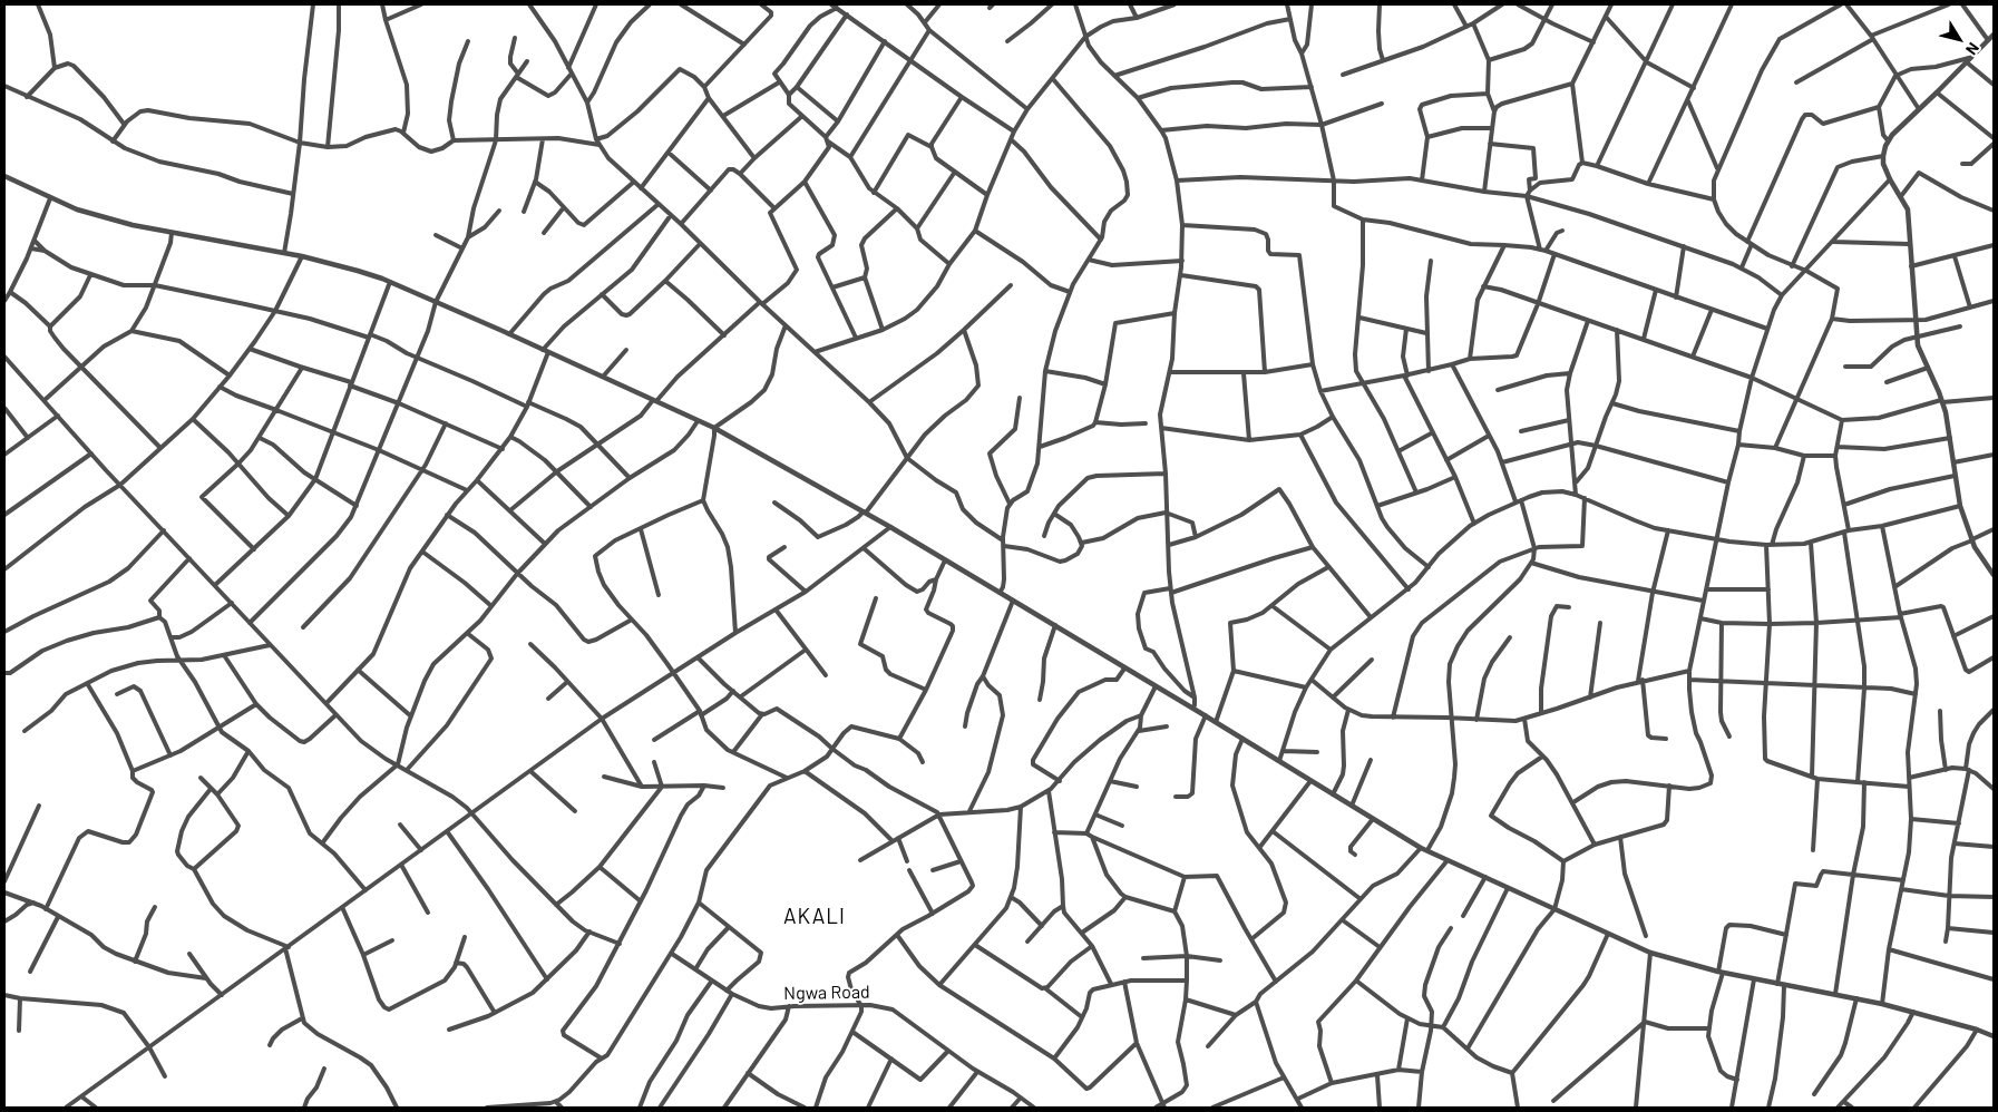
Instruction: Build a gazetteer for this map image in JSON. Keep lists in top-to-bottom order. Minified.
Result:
{"streets":{"street":["Ngwa Road"]},"districts":["AKALI"],"north":"bottom right"}
